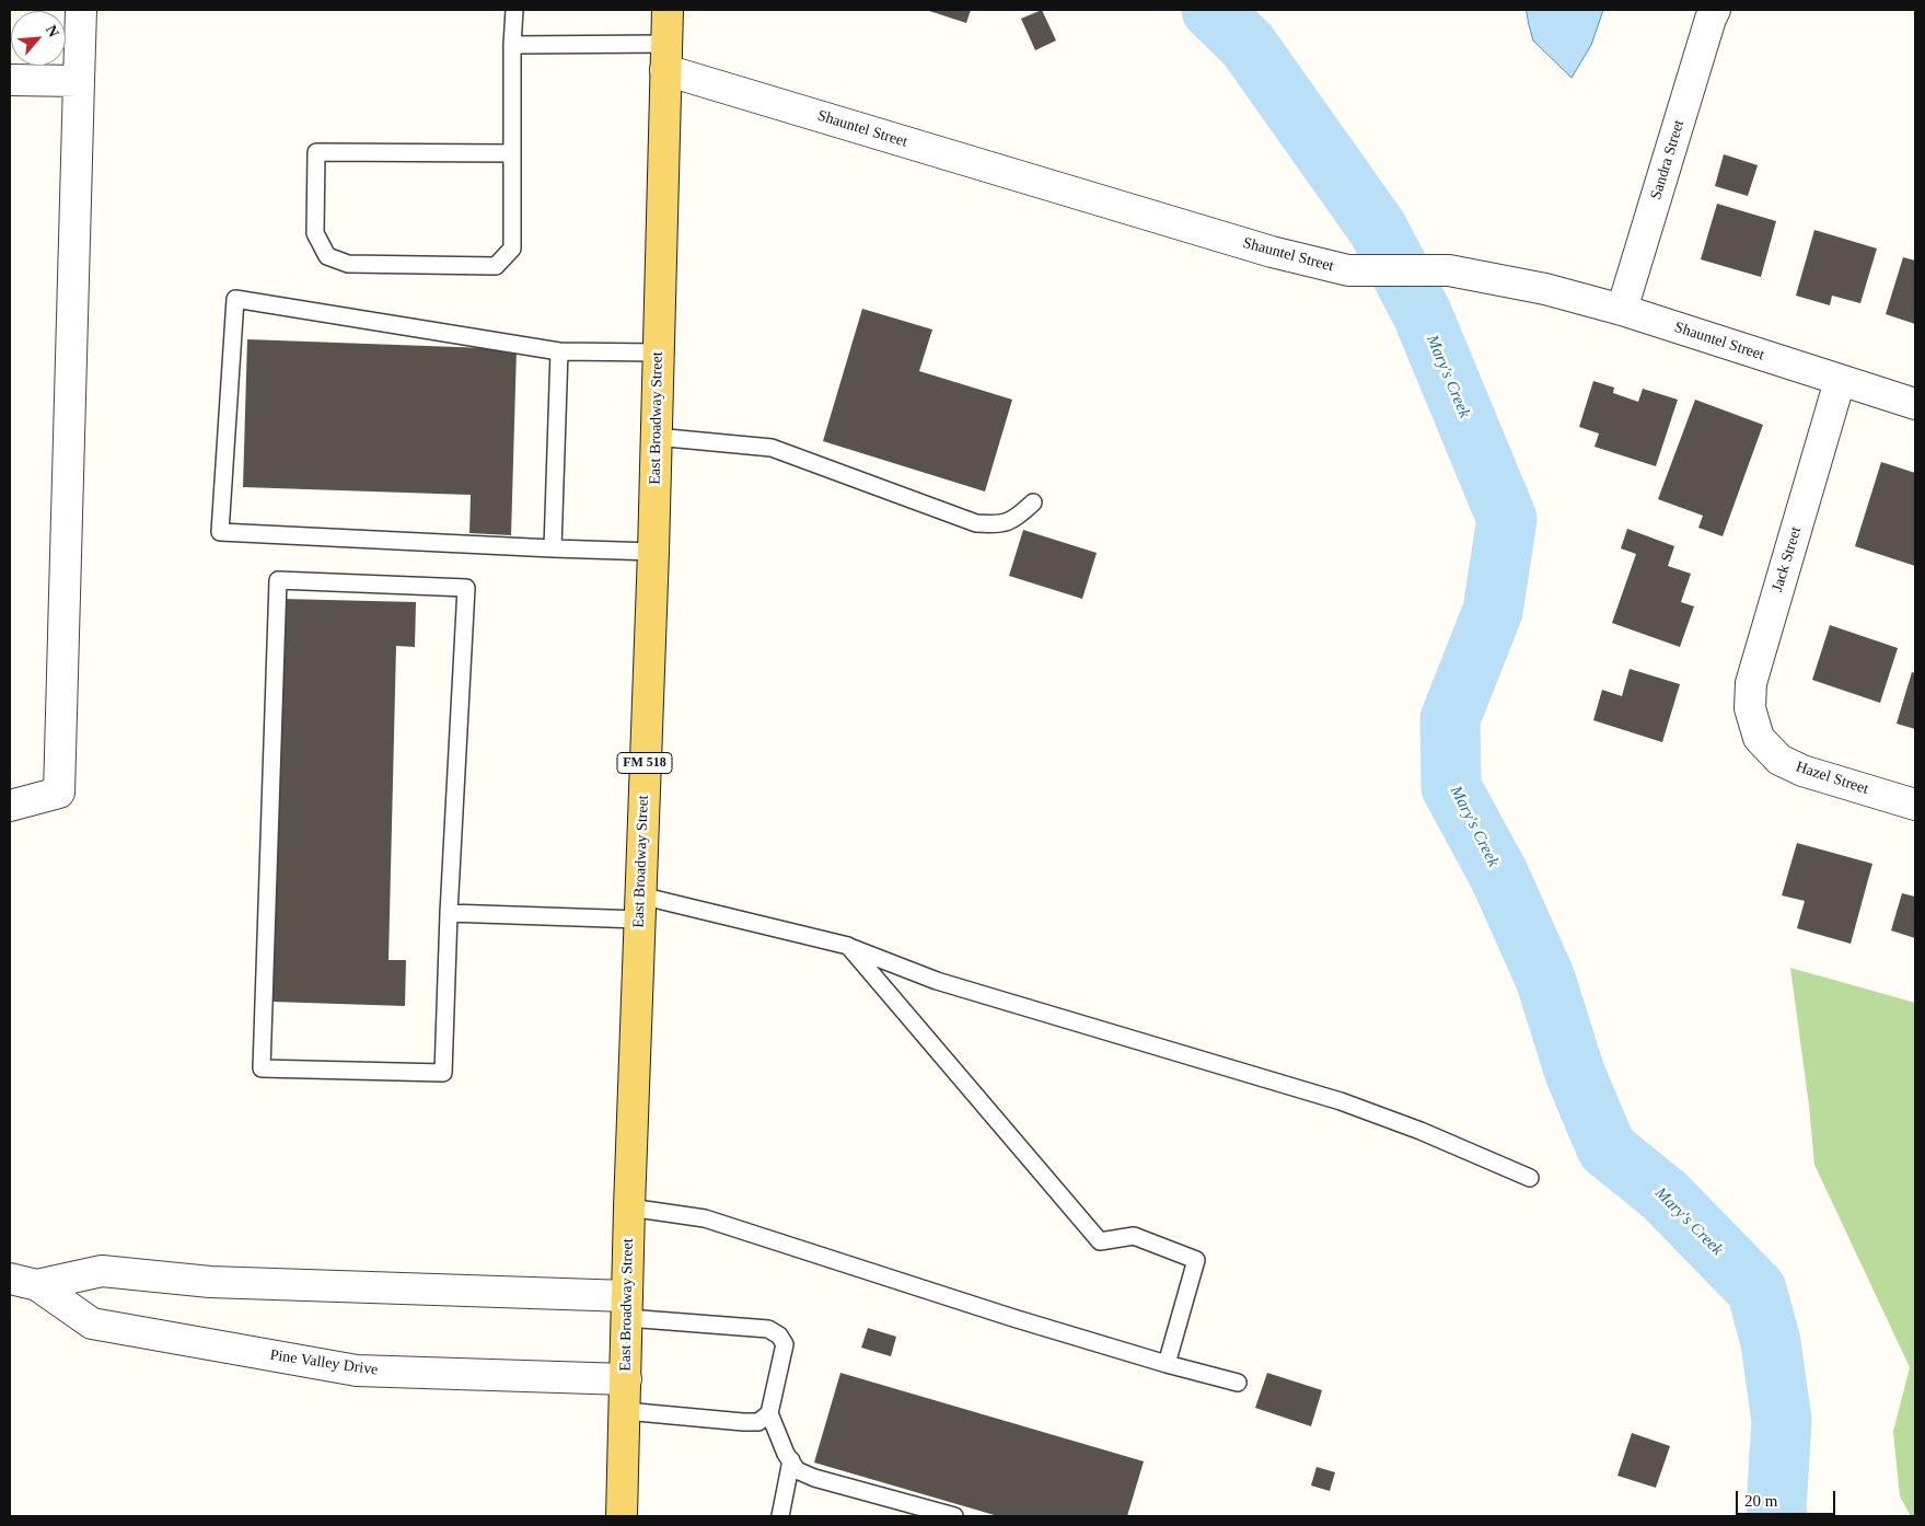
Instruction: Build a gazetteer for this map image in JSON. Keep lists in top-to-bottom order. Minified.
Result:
{"streets":{"main road":["East Broadway Street","FM 518"],"street":["Shauntel Street","Sandra Street","Jack Street","Hazel Street","Pine Valley Drive"]},"crossings":[["Shauntel Street","Sandra Street"],["Shauntel Street","East Broadway Street"],["Shauntel Street","Jack Street"],["East Broadway Street","Pine Valley Drive"],["Jack Street","Hazel Street"]],"water":["Mary's Creek"],"scale_bar":"20 m","north":"top right"}
